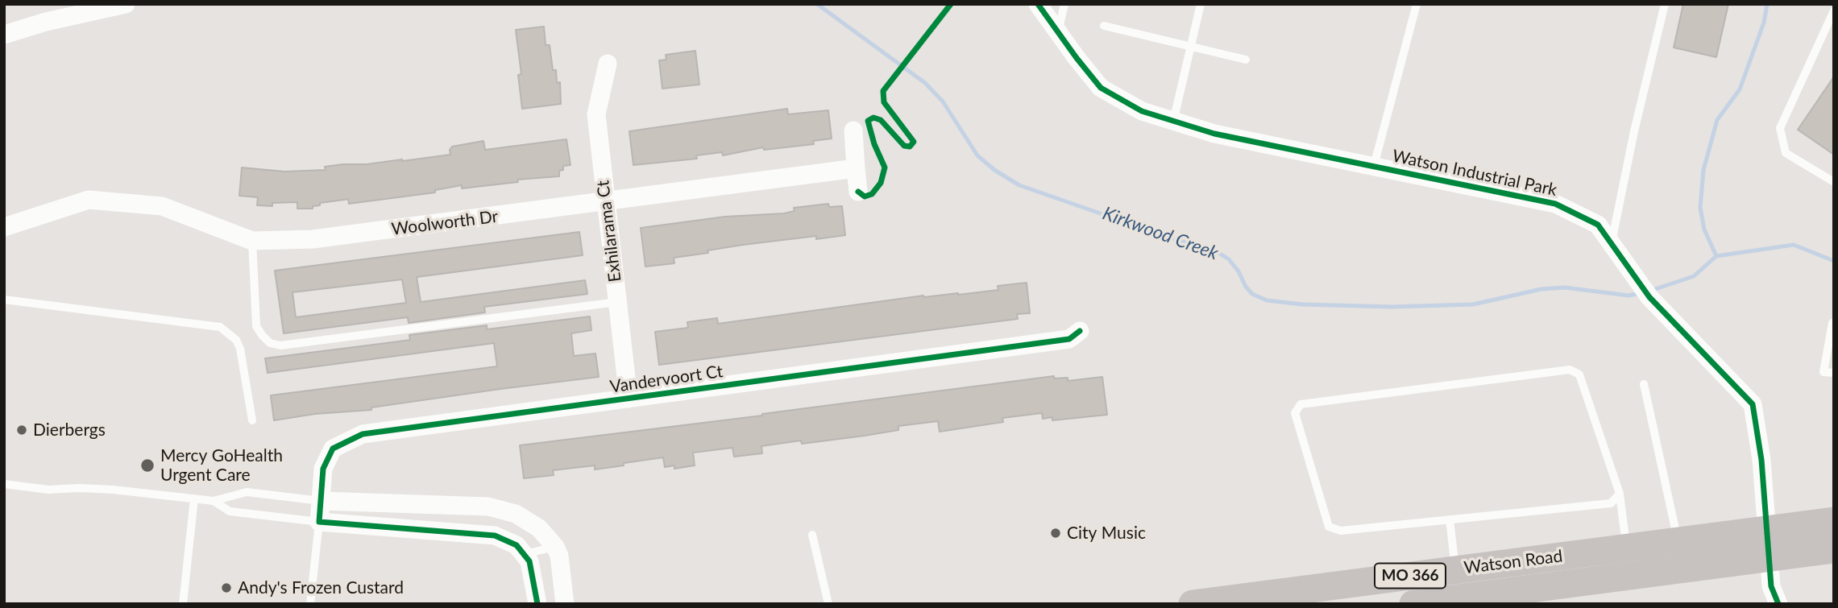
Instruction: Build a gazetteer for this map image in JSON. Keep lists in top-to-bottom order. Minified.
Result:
{"streets":{"main road":["Watson Road","MO 366"],"street":["Watson Industrial Park","Woolworth Dr","Exhilarama Ct","Vandervoort Ct"]},"crossings":[["Watson Industrial Park","Watson Road"],["Woolworth Dr","Exhilarama Ct"],["Exhilarama Ct","Vandervoort Ct"]],"water":["Kirkwood Creek"],"places":["Dierbergs","Mercy GoHealth Urgent Care","City Music","Andy's Frozen Custard"]}
